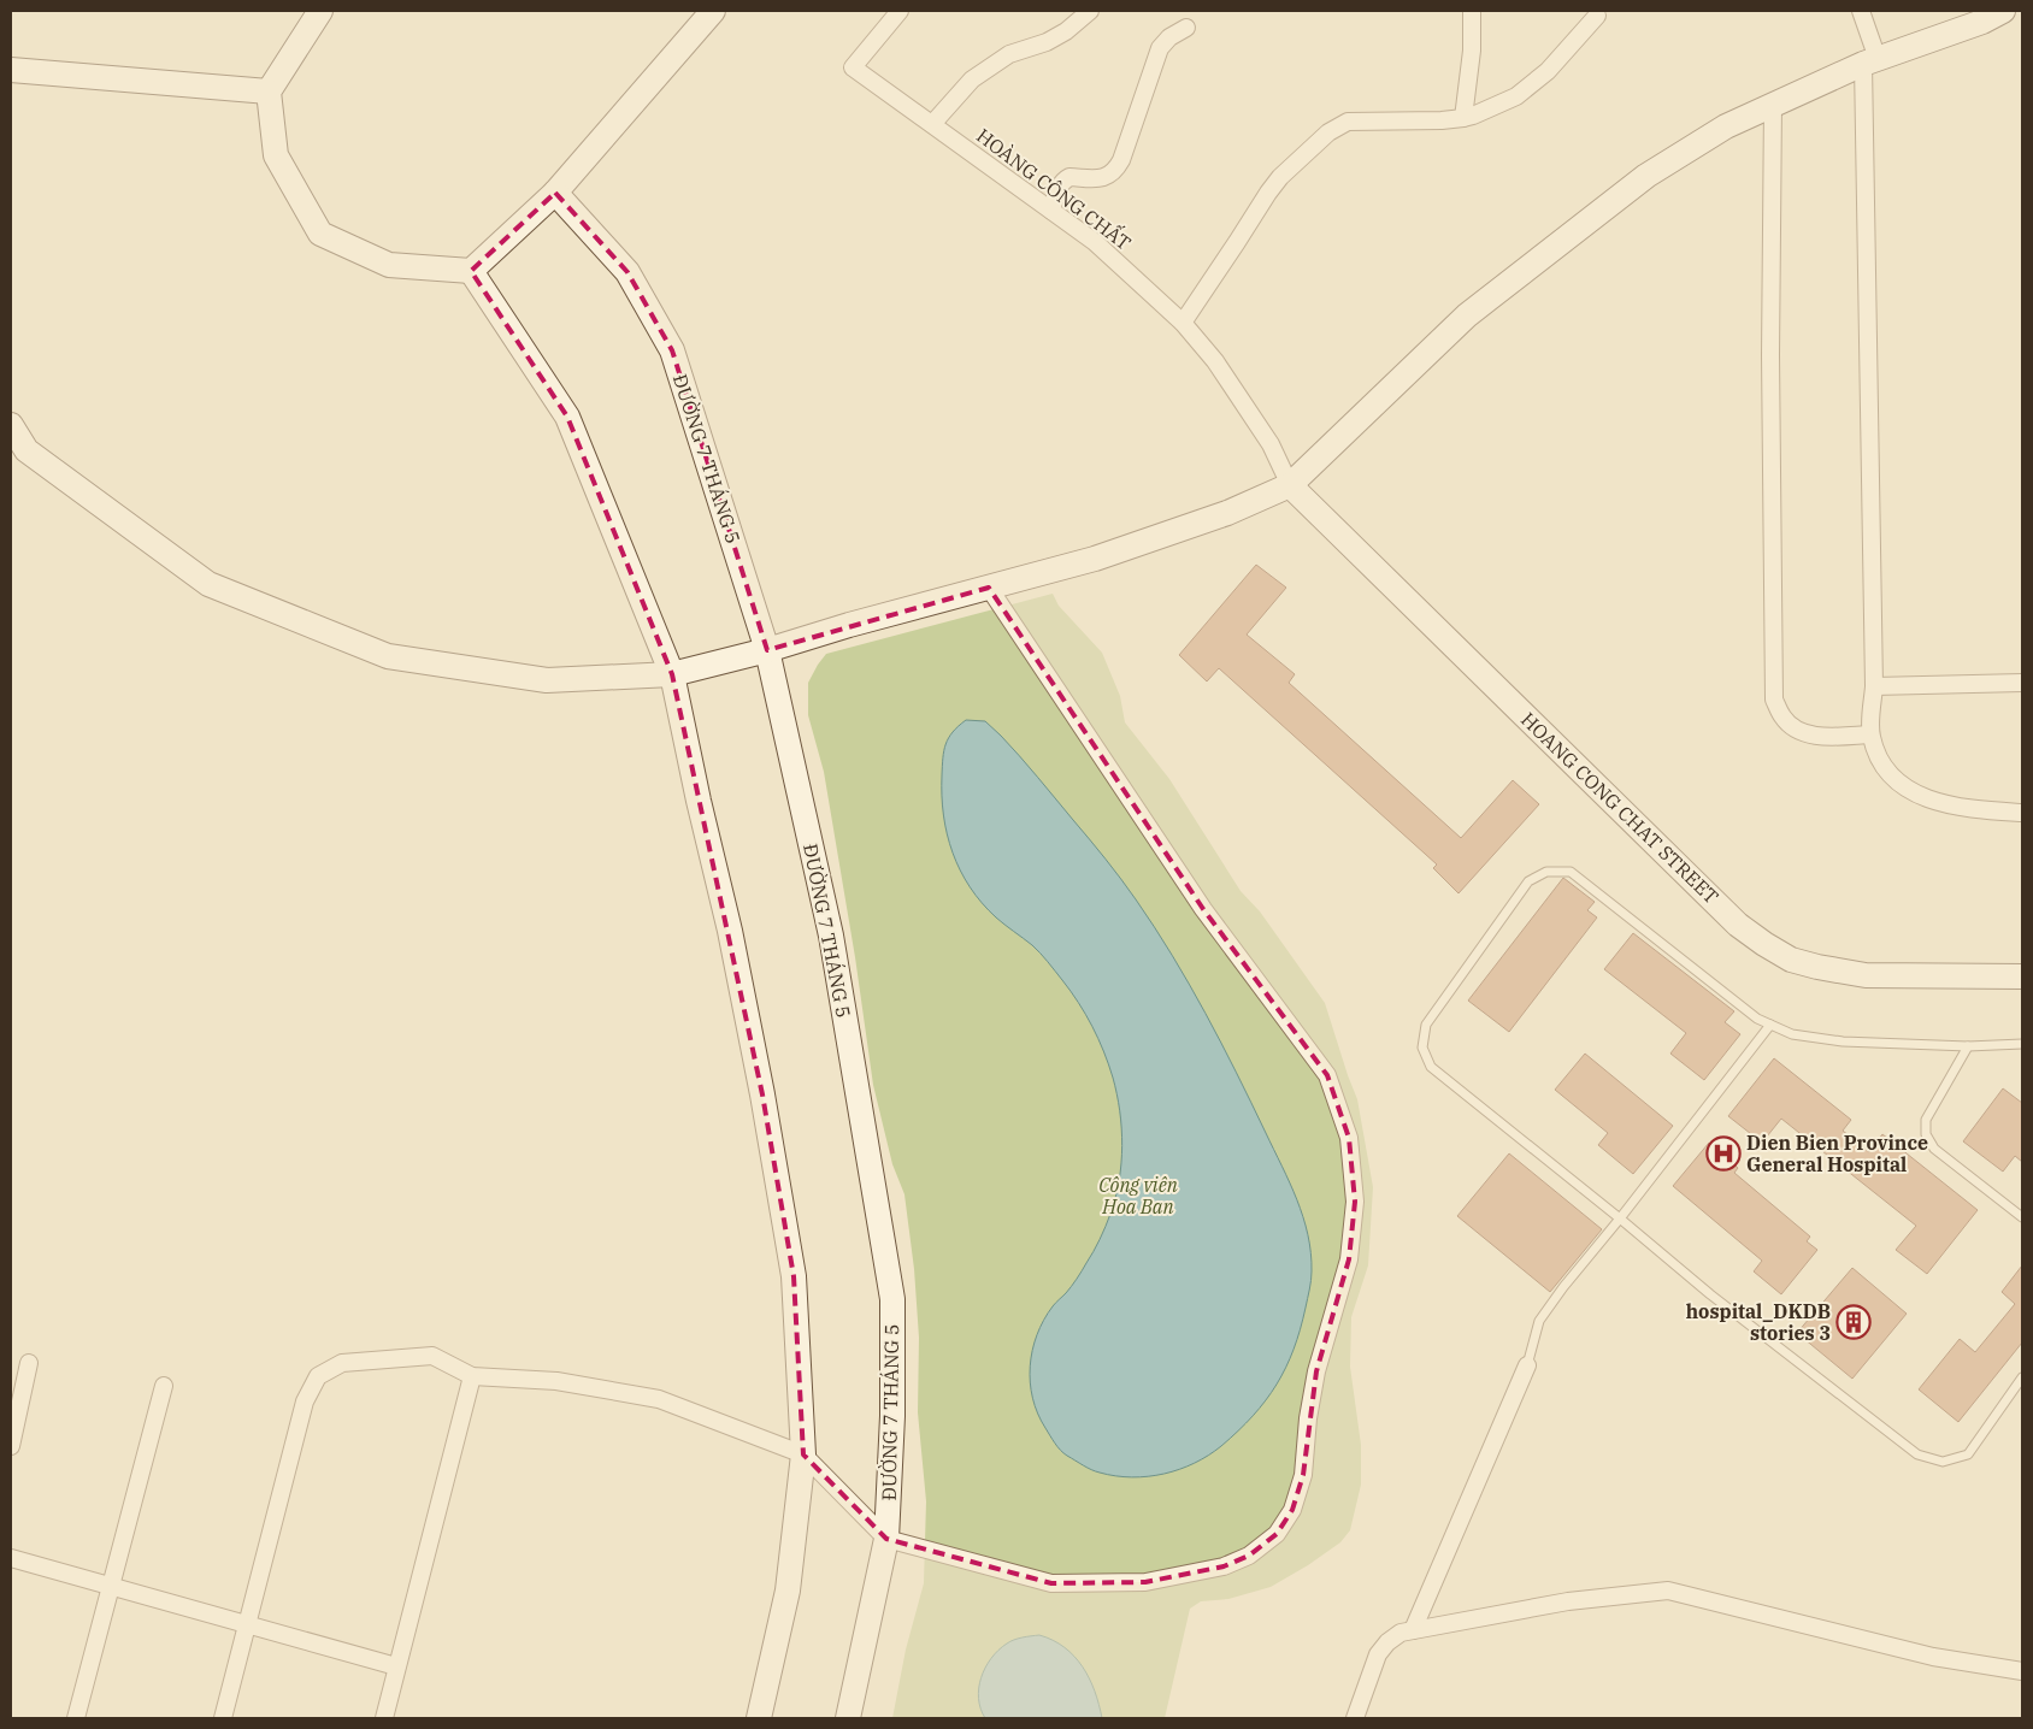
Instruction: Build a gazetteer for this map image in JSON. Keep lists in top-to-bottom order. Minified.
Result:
{"streets":{"street":["HOÀNG CÔNG CHẤT","ĐƯỜNG 7 THÁNG 5","HOANG CONG CHAT STREET"]},"crossings":[["HOÀNG CÔNG CHẤT","HOANG CONG CHAT STREET"]],"parks":["Công viên Hoa Ban"],"places":{"hospital":["Dien Bien Province General Hospital"],"building":["hospital_DKDB stories 3"]}}
